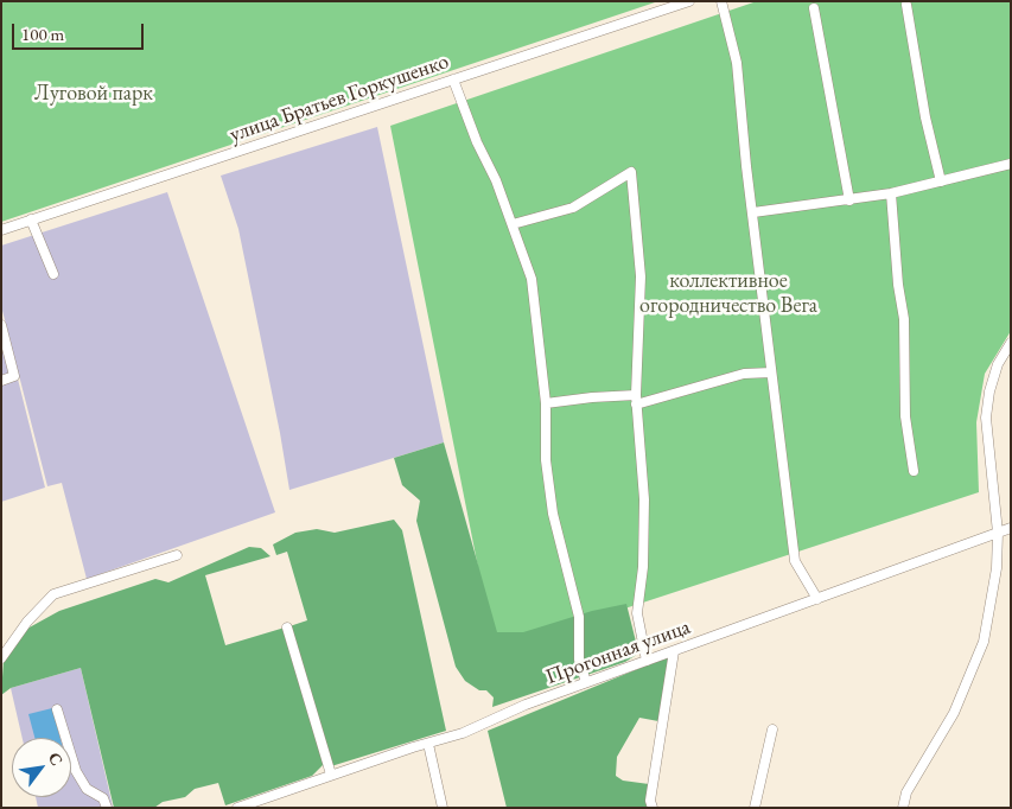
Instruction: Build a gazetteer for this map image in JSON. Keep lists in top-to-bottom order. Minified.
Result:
{"streets":{"street":["улица Братьев Горкушенко","Прогонная улица"]},"parks":["Луговой парк","коллективное огородничество Вега"],"scale_bar":"100 m","north":"top right"}
